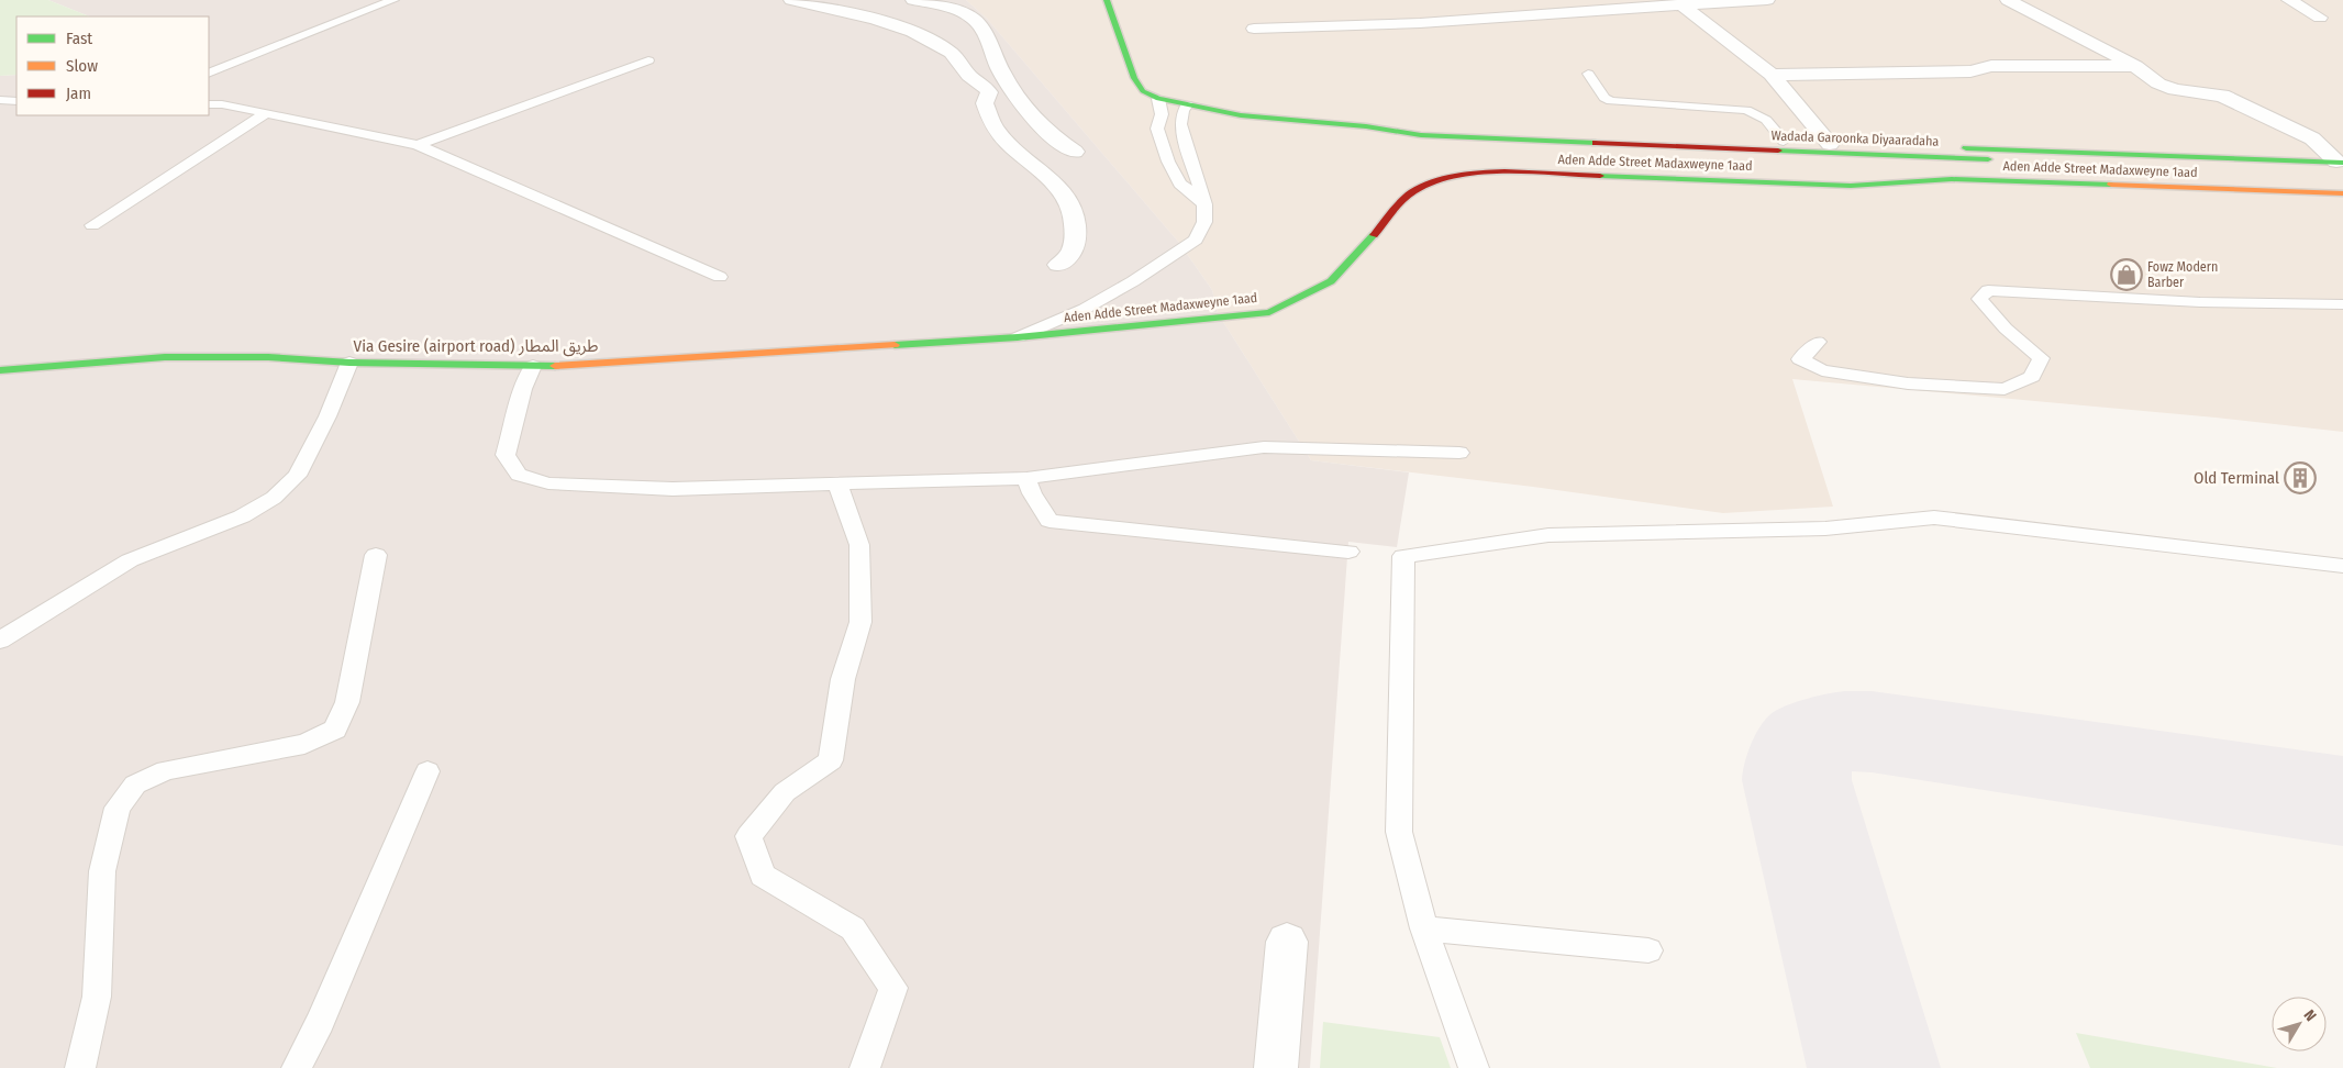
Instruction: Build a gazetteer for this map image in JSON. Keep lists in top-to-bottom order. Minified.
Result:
{"streets":{"main road":["Wadada Garoonka Diyaaradaha","Aden Adde Street Madaxweyne 1aad","Via Gesire (airport road) طريق المطار"]},"crossings":[["Aden Adde Street Madaxweyne 1aad","Via Gesire (airport road) طريق المطار"]],"places":{"shop":["Fowz Modern Barber"],"building":["Old Terminal"]},"legend":["Fast","Slow","Jam"],"north":"top right"}
